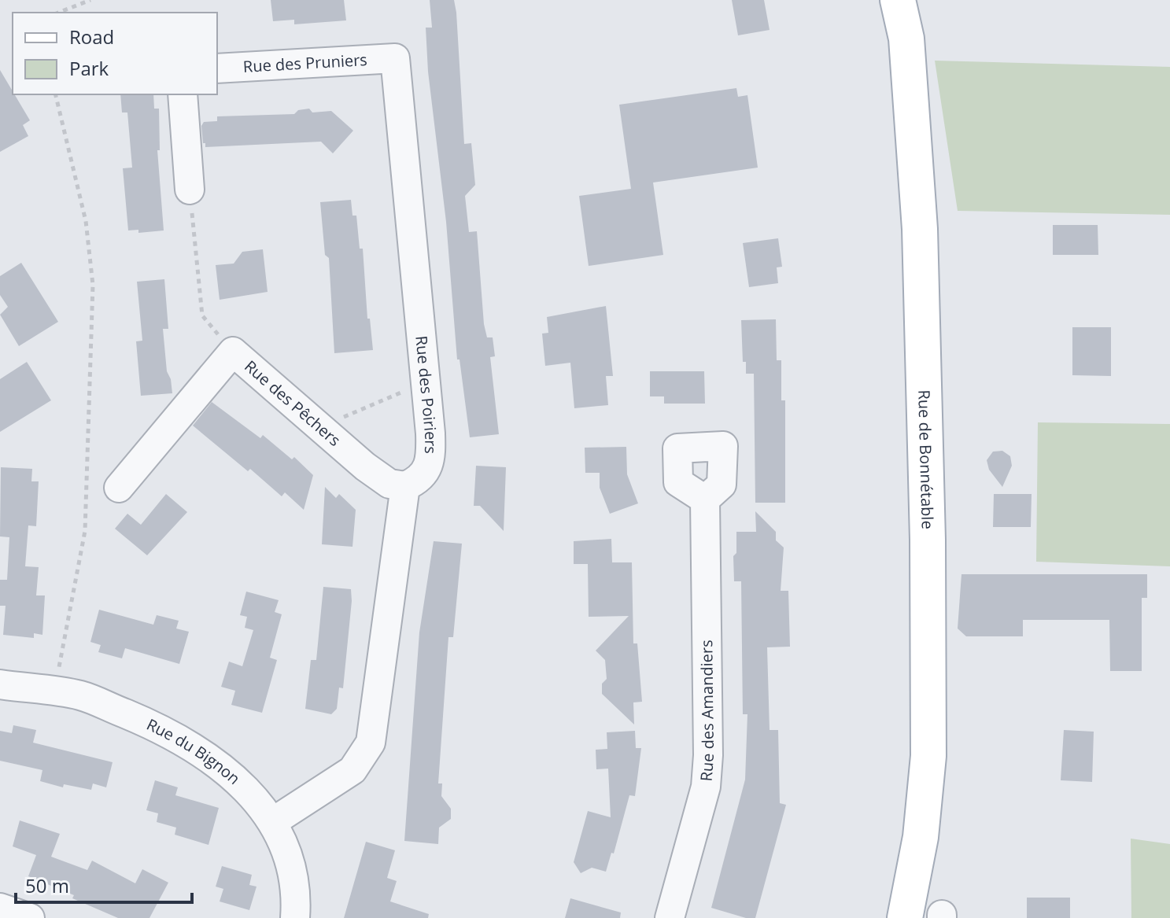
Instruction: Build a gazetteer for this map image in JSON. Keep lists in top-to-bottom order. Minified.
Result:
{"streets":{"main road":["Rue de Bonnétable"],"street":["Rue des Pruniers","Rue des Poiriers","Rue des Pêchers","Rue des Amandiers","Rue du Bignon"]},"crossings":[["Rue des Pruniers","Rue des Poiriers"],["Rue des Poiriers","Rue des Pêchers"]],"legend":["Road","Park"],"scale_bar":"50 m"}
